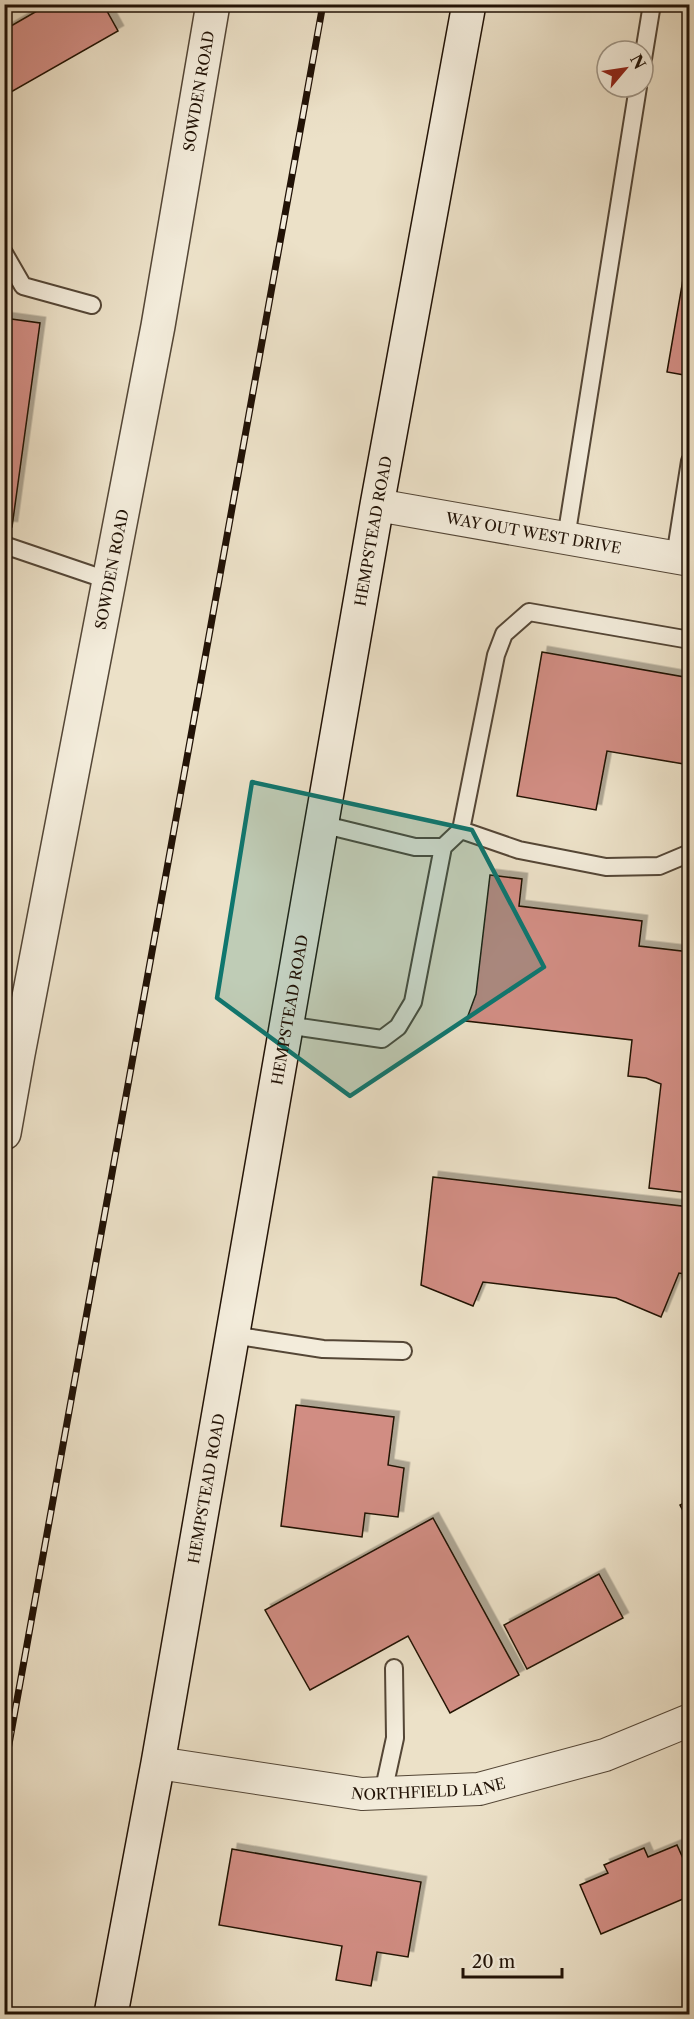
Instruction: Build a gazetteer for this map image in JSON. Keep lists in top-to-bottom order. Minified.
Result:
{"streets":{"main road":["SOWDEN ROAD","HEMPSTEAD ROAD"],"street":["WAY OUT WEST DRIVE","NORTHFIELD LANE"]},"crossings":[["HEMPSTEAD ROAD","WAY OUT WEST DRIVE"],["HEMPSTEAD ROAD","NORTHFIELD LANE"]],"scale_bar":"20 m","north":"top right"}
